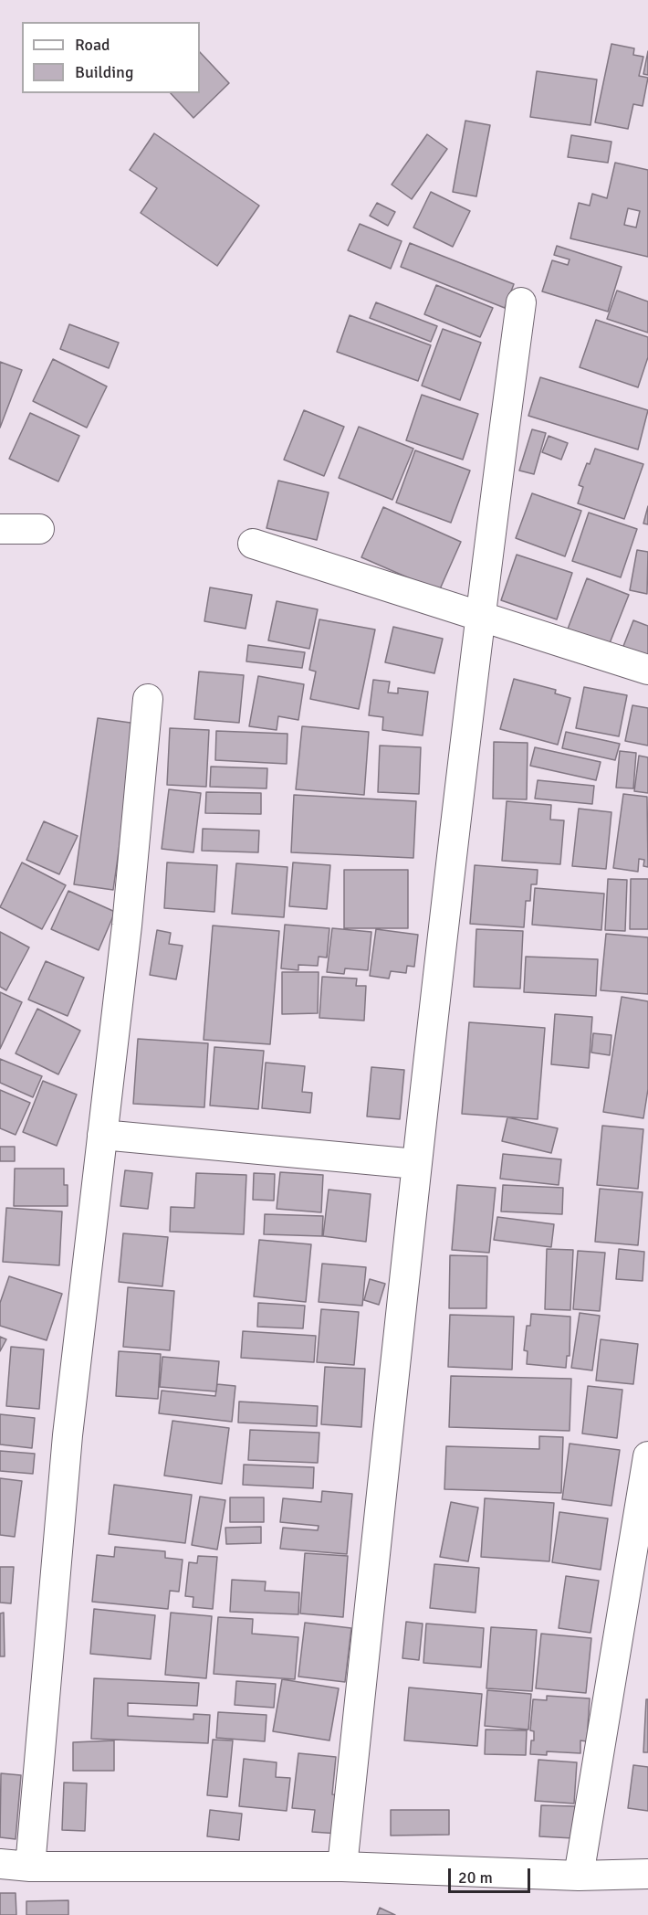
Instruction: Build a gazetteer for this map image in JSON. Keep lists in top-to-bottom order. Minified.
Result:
{"legend":["Road","Building"],"scale_bar":"20 m"}
